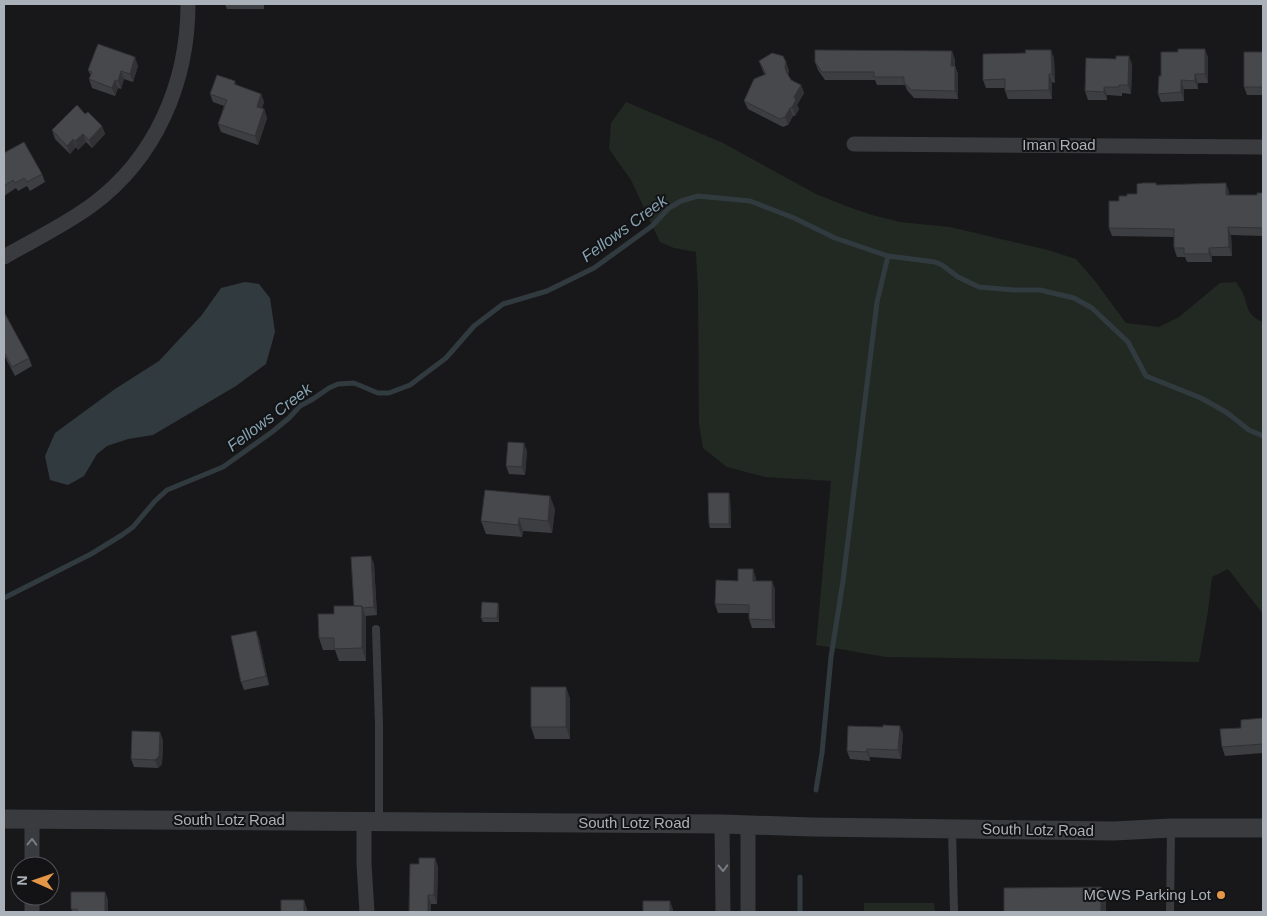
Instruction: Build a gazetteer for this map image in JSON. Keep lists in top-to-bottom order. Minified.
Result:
{"streets":{"street":["Iman Road","South Lotz Road"]},"water":["Fellows Creek"],"places":["MCWS Parking Lot"],"north":"left"}
